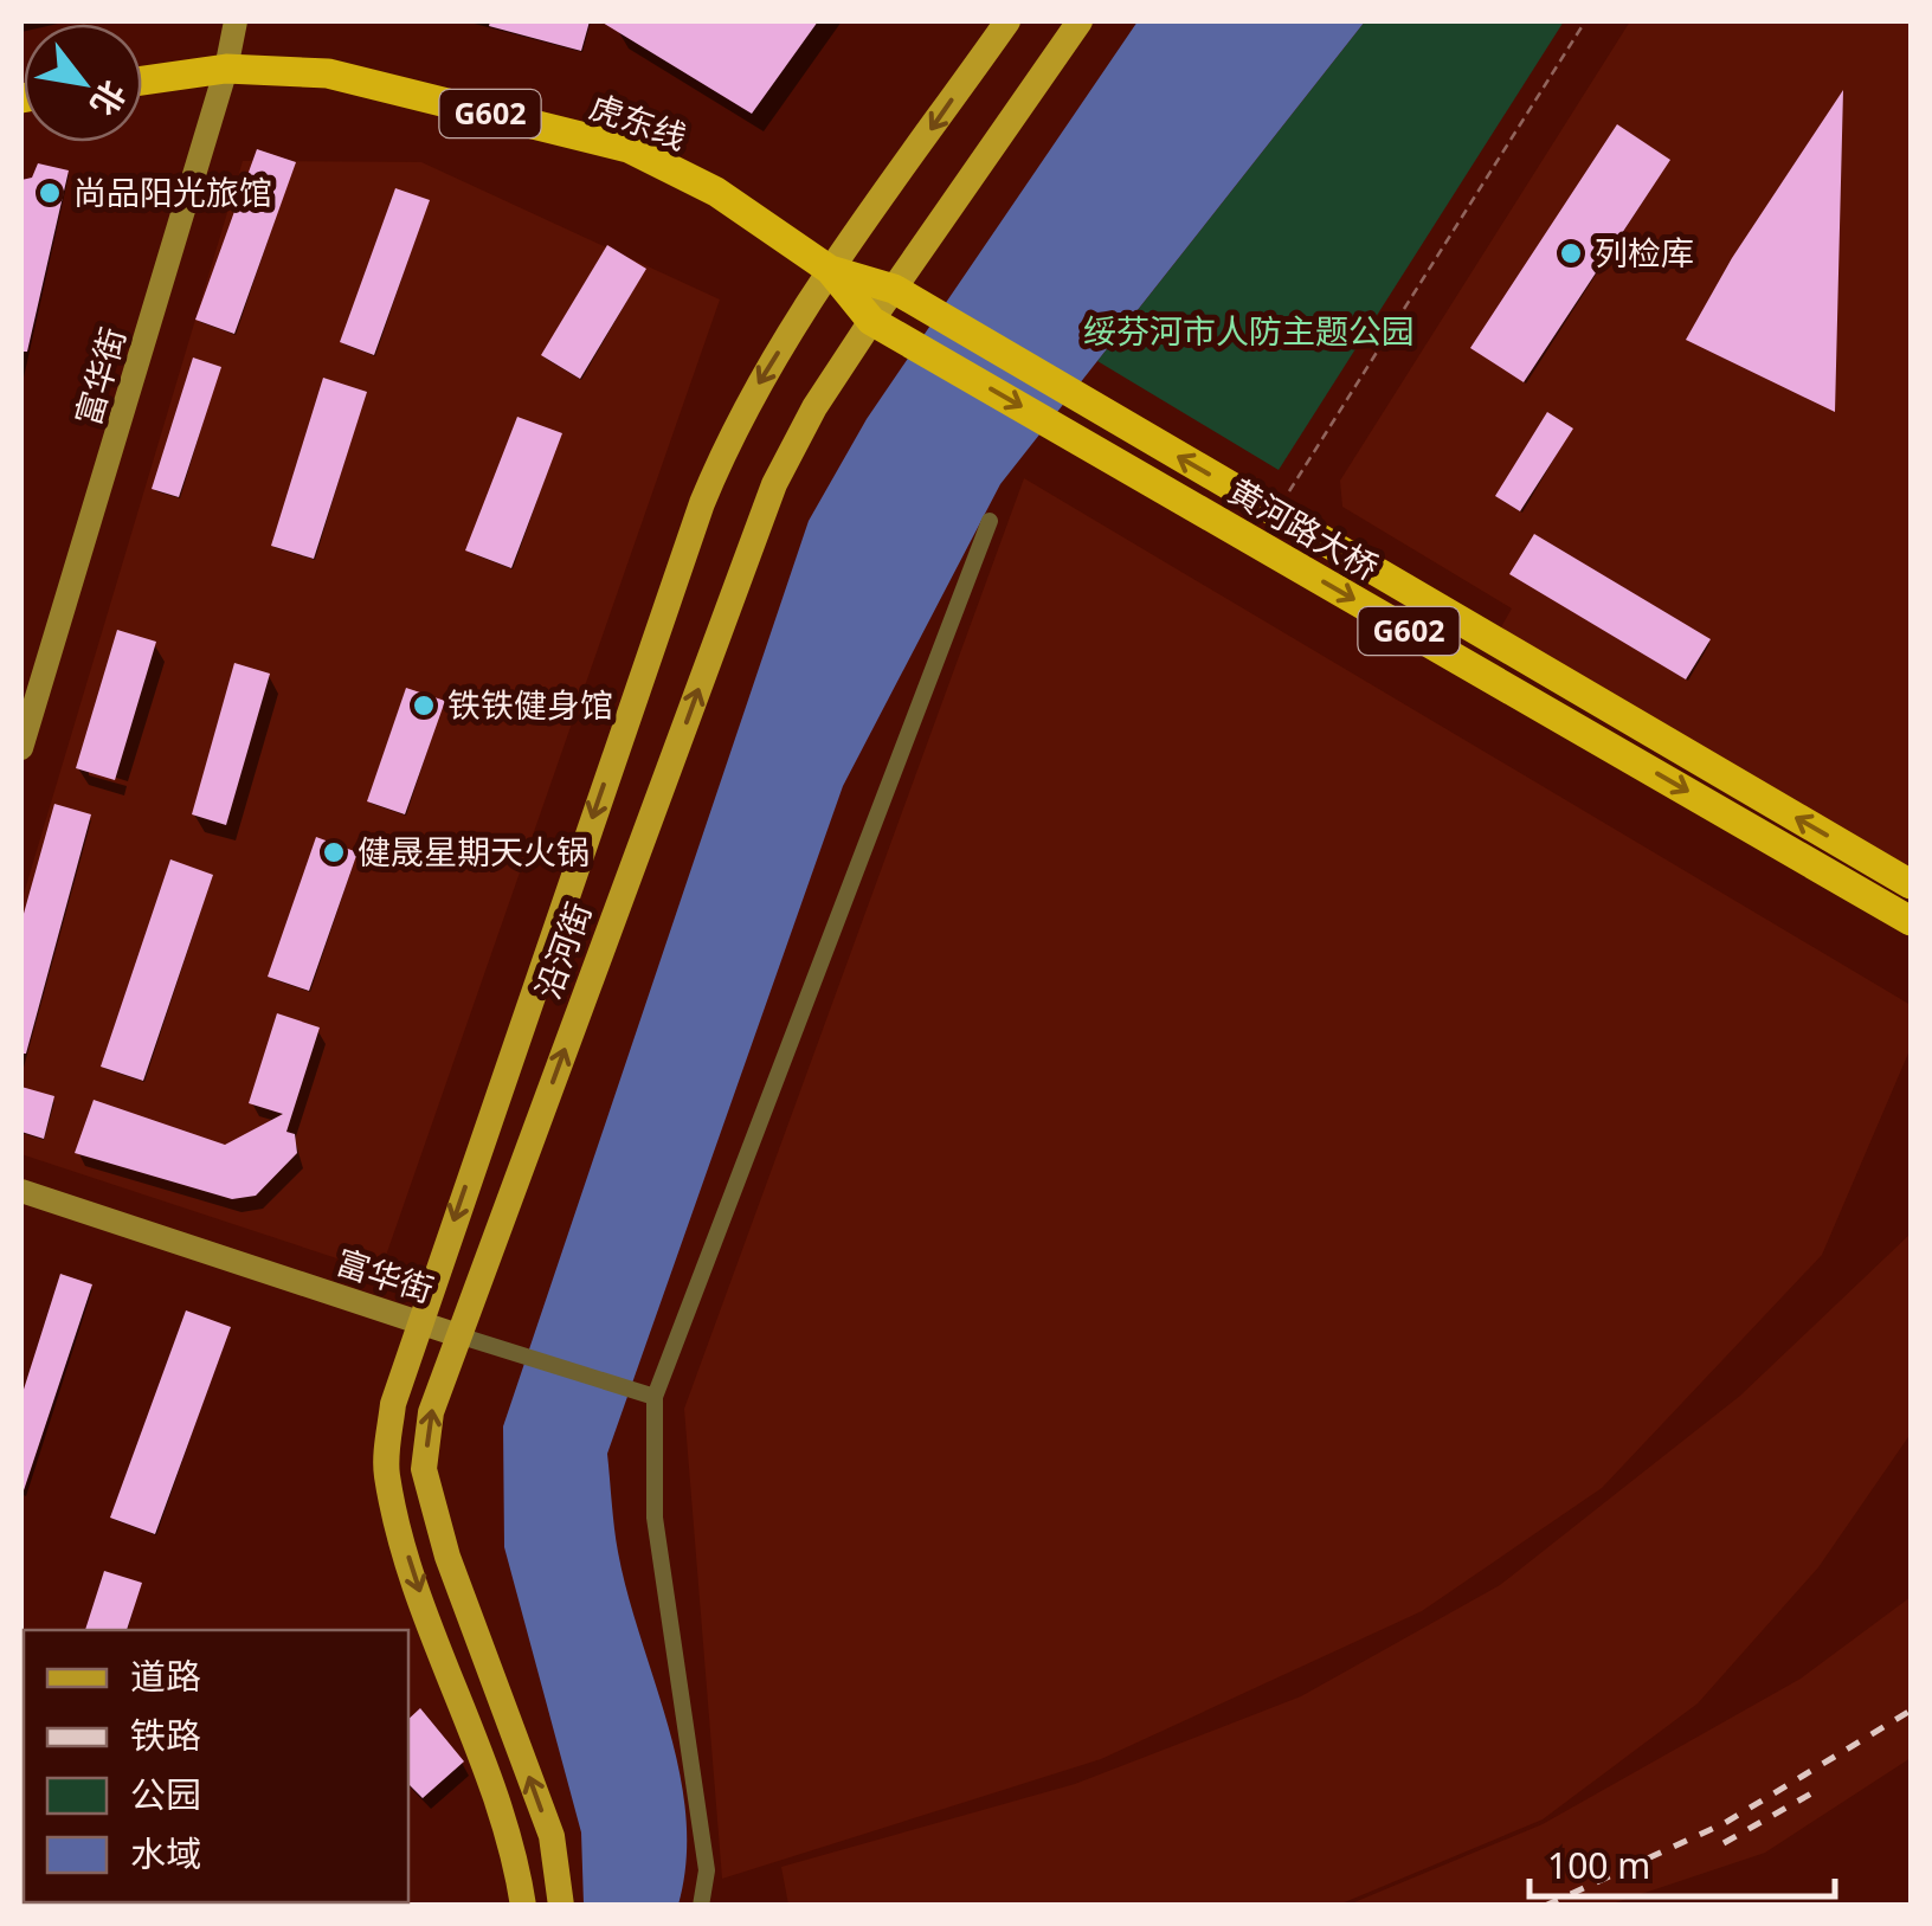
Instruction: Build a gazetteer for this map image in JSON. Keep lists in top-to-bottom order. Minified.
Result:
{"streets":{"highway":["G602","虎东线","黄河路大桥"],"main road":["沿河街"],"street":["富华街"]},"crossings":[["G602","虎东线"],["G602","黄河路大桥"],["G602","沿河街"],["虎东线","富华街"],["虎东线","沿河街"],["富华街","沿河街"],["黄河路大桥","沿河街"]],"parks":["绥芬河市人防主题公园"],"places":["尚品阳光旅馆","列检库","铁铁健身馆","健晟星期天火锅"],"legend":["道路","铁路","公园","水域"],"scale_bar":"100 m","north":"bottom right"}
